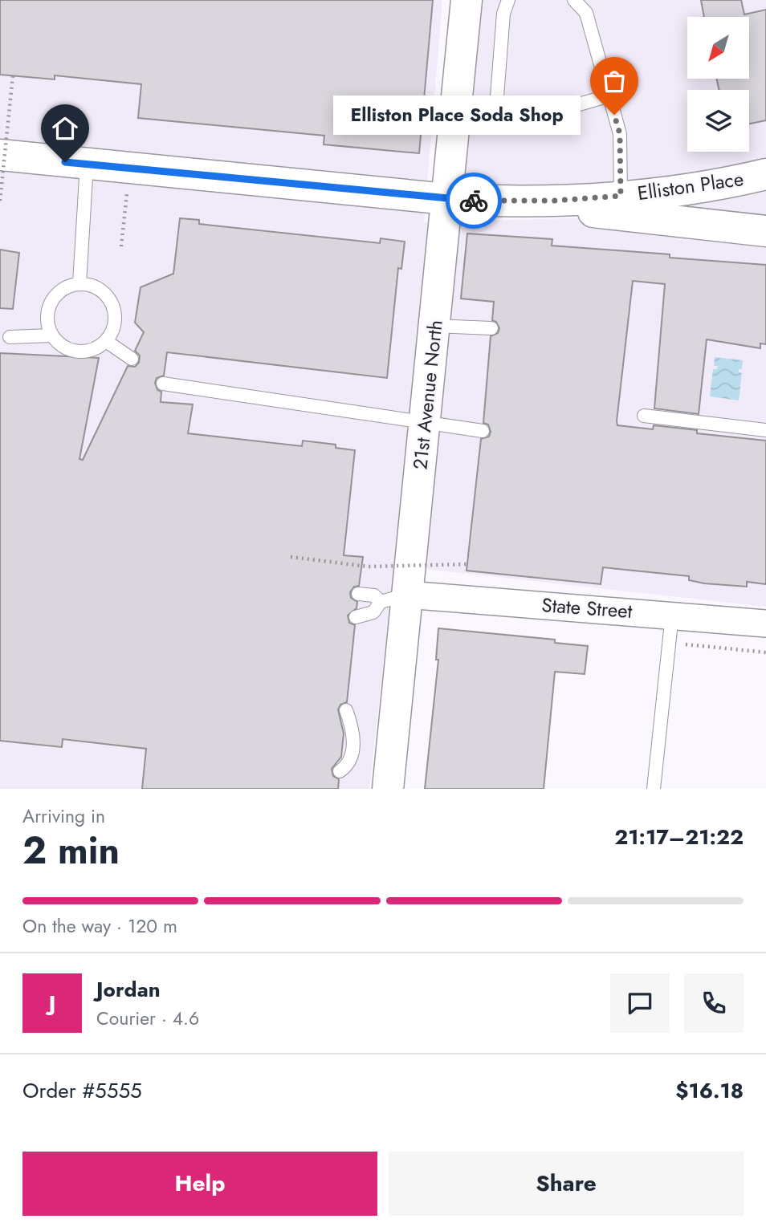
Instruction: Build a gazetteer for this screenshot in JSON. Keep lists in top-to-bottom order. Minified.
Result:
{"streets":{"main road":["Elliston Place","21st Avenue North"],"street":["State Street"]},"crossings":[["Elliston Place","21st Avenue North"],["21st Avenue North","State Street"]],"places":["Elliston Place Soda Shop"],"north":"bottom left","page":{"bubble":"Elliston Place Soda Shop","heading":["2 min","Arriving in","21:17–21:22"],"panel":["Jordan","Courier · 4.6","Order #5555","$16.18"],"bar":"On the way · 120 m","round":"J","buttons":["Help","Share"]}}
